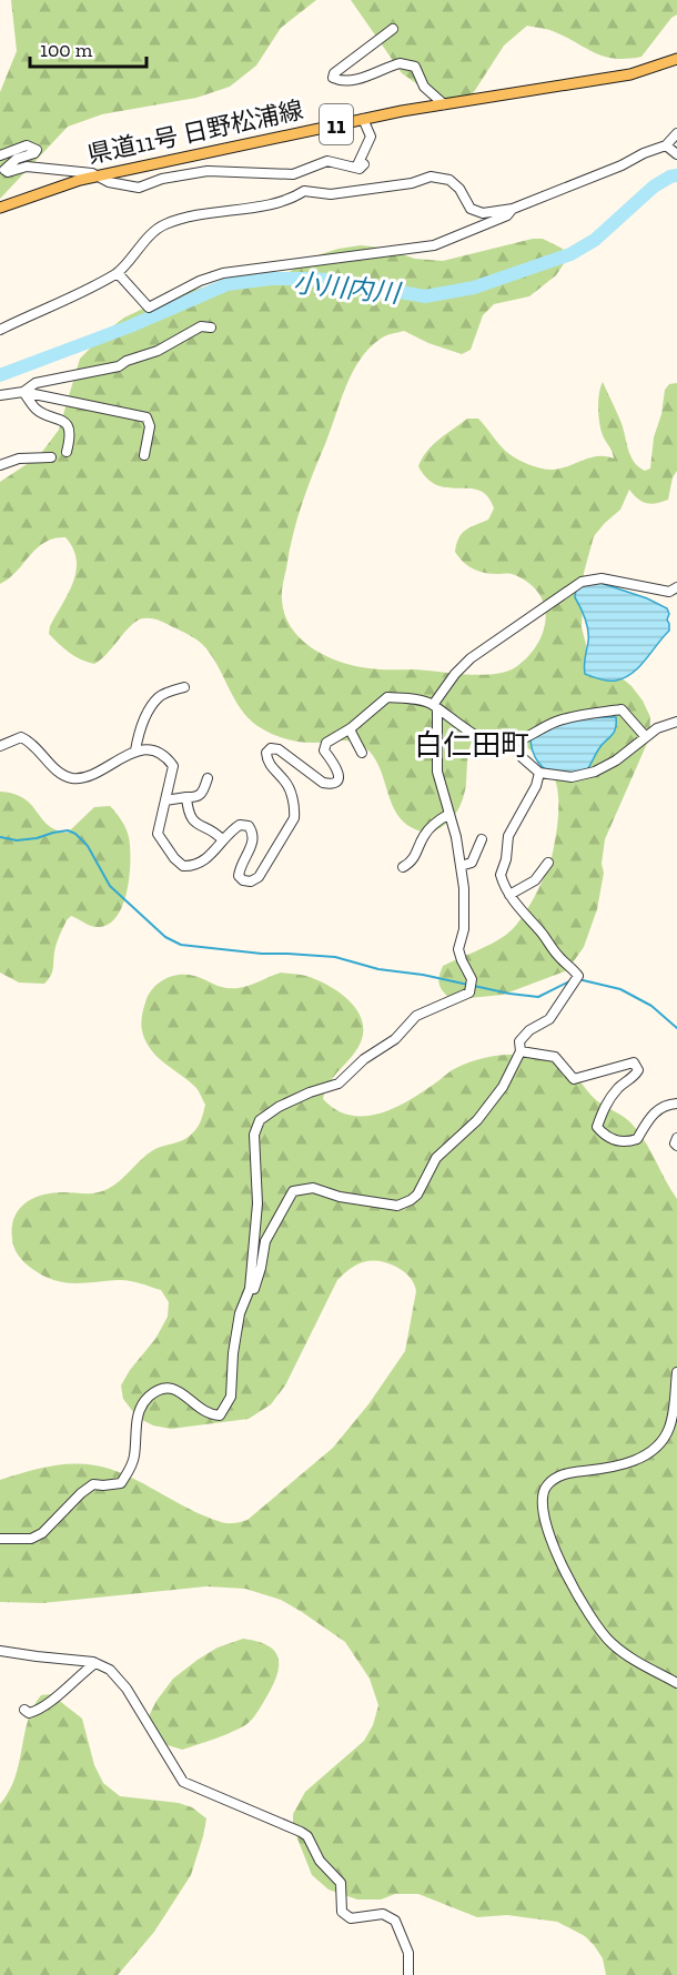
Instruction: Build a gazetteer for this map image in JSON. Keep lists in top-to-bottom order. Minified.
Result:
{"streets":{"main road":["11","県道11号 日野松浦線"]},"districts":["白仁田町"],"water":["小川内川"],"scale_bar":"100 m"}
